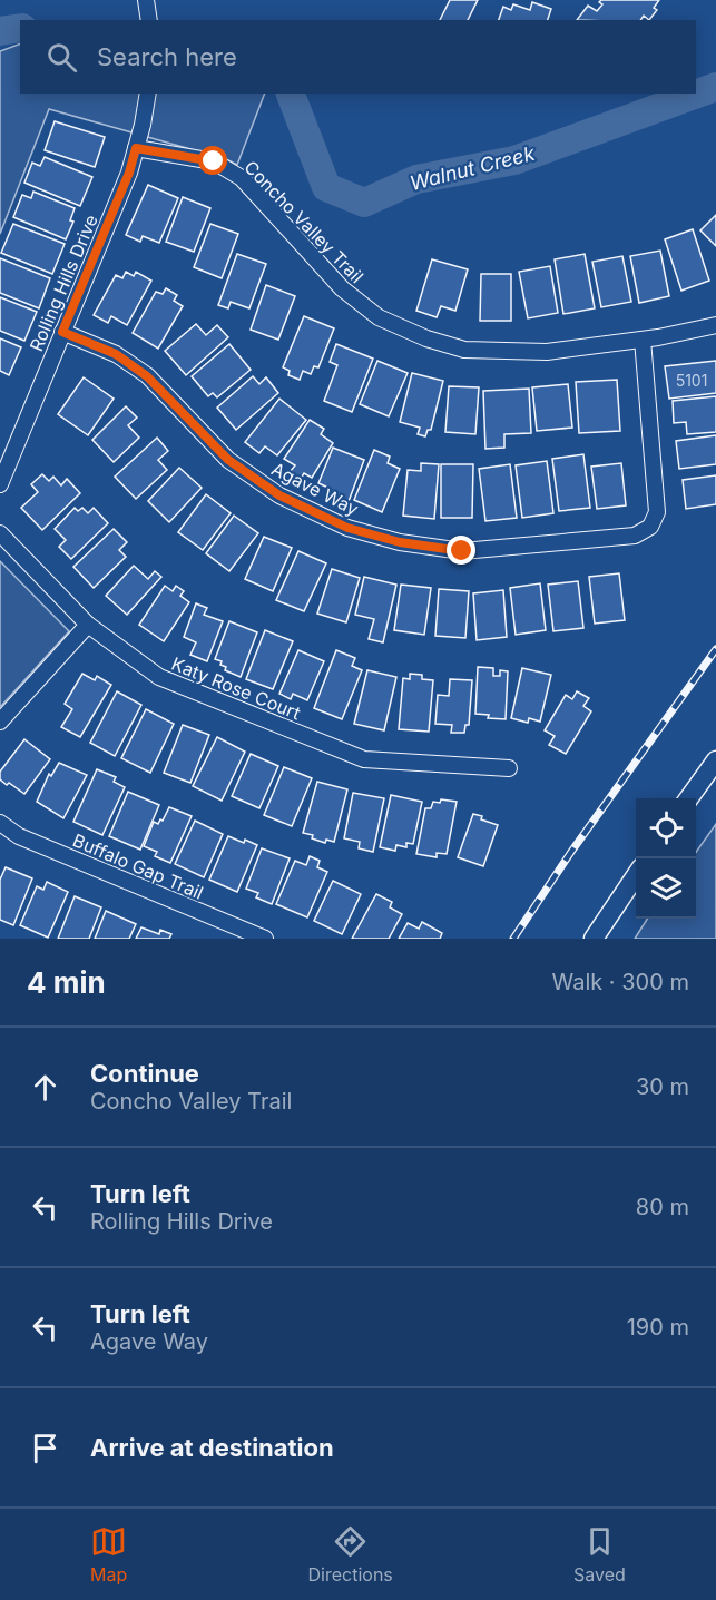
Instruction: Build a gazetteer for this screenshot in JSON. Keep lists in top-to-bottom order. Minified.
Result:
{"streets":{"street":["Concho Valley Trail","Rolling Hills Drive","Agave Way","Katy Rose Court","Buffalo Gap Trail"]},"crossings":[["Concho Valley Trail","Rolling Hills Drive"],["Concho Valley Trail","Agave Way"],["Rolling Hills Drive","Agave Way"]],"water":["Walnut Creek"],"house_numbers":["5101"],"page":{"search":"Search here","heading":["4 min","Walk · 300 m"],"list":[["Continue","Concho Valley Trail","30 m"],["Turn left","Rolling Hills Drive","80 m"],["Turn left","Agave Way","190 m"],"Arrive at destination"],"nav":["Map","Directions","Saved"]}}
